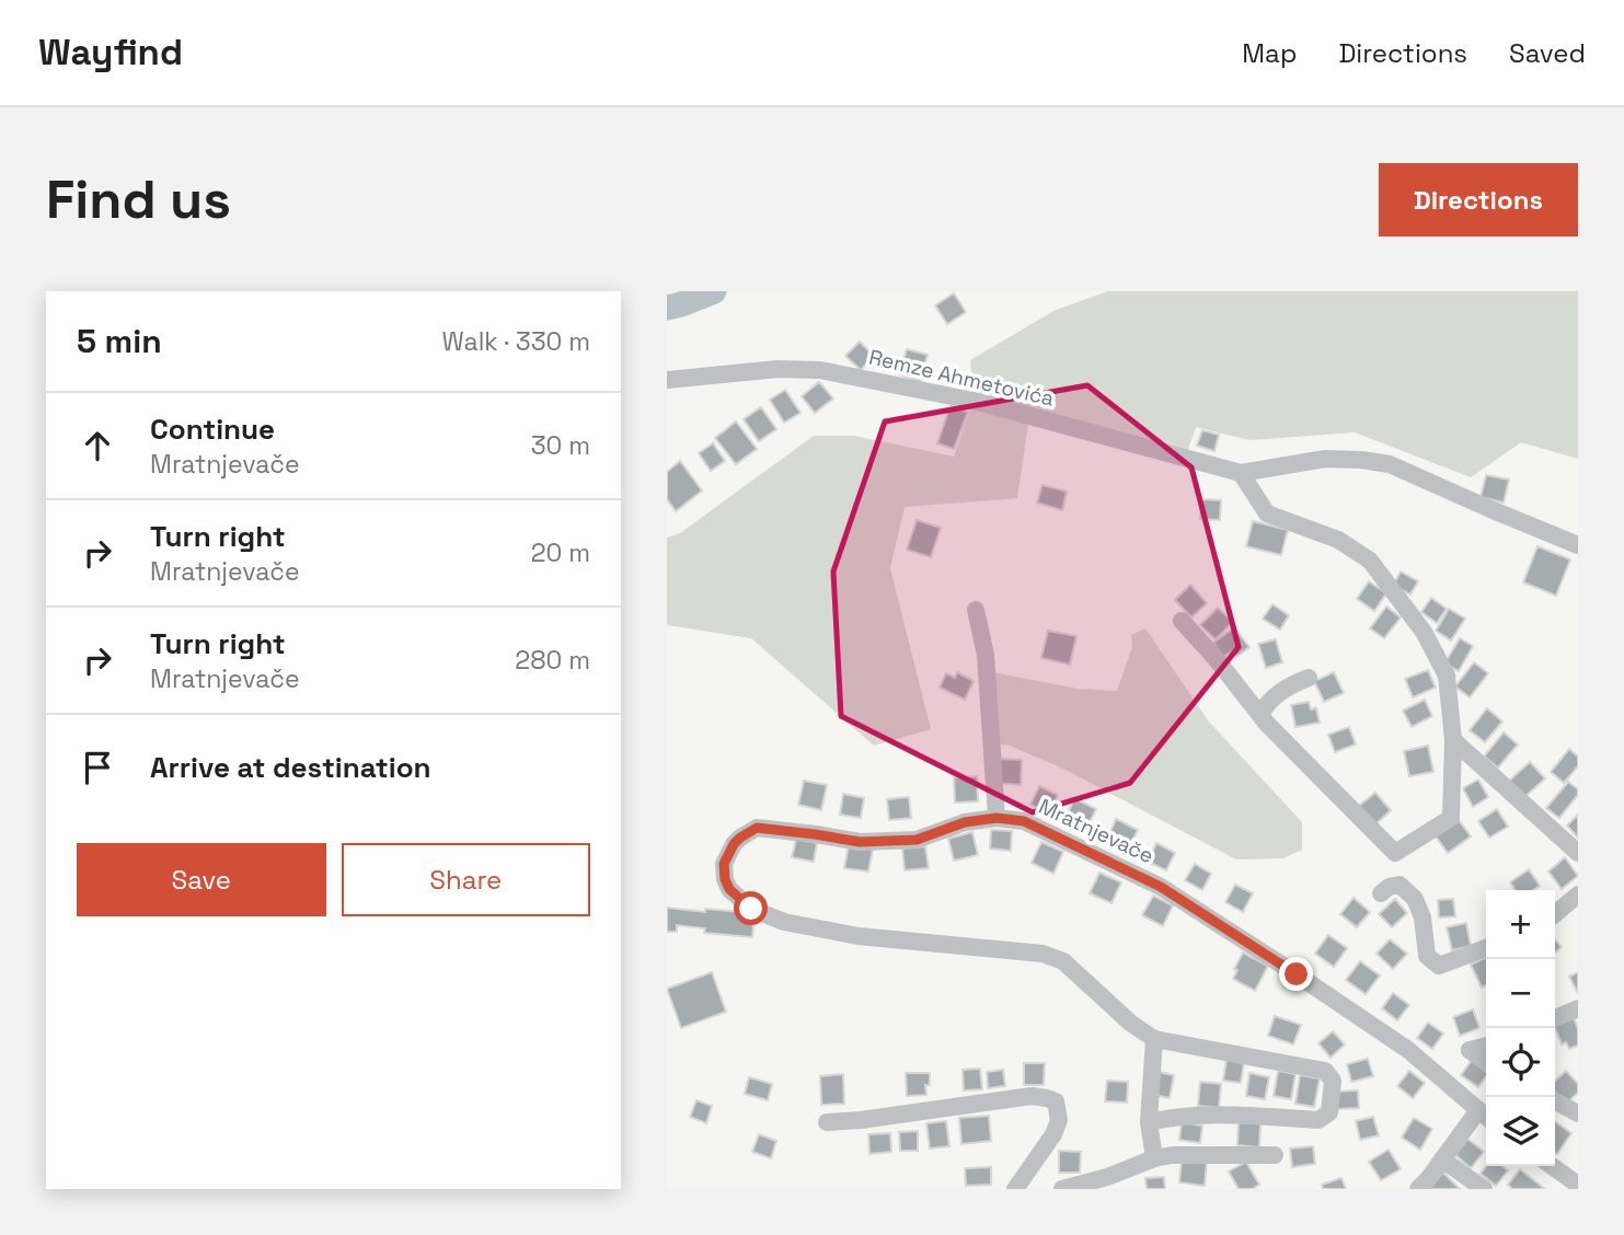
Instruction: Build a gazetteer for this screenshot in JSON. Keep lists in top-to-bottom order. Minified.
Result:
{"streets":{"street":["Remze Ahmetovića","Mratnjevače"]},"page":{"header":"Wayfind","nav":["Map","Directions","Saved"],"buttons":["Directions",["Save","Share"]],"title":"Find us","heading":["5 min","Walk · 330 m"],"list":[["Continue","Mratnjevače","30 m"],["Turn right","Mratnjevače","20 m"],["Turn right","Mratnjevače","280 m"],"Arrive at destination"],"map_buttons":["+","−"]}}
